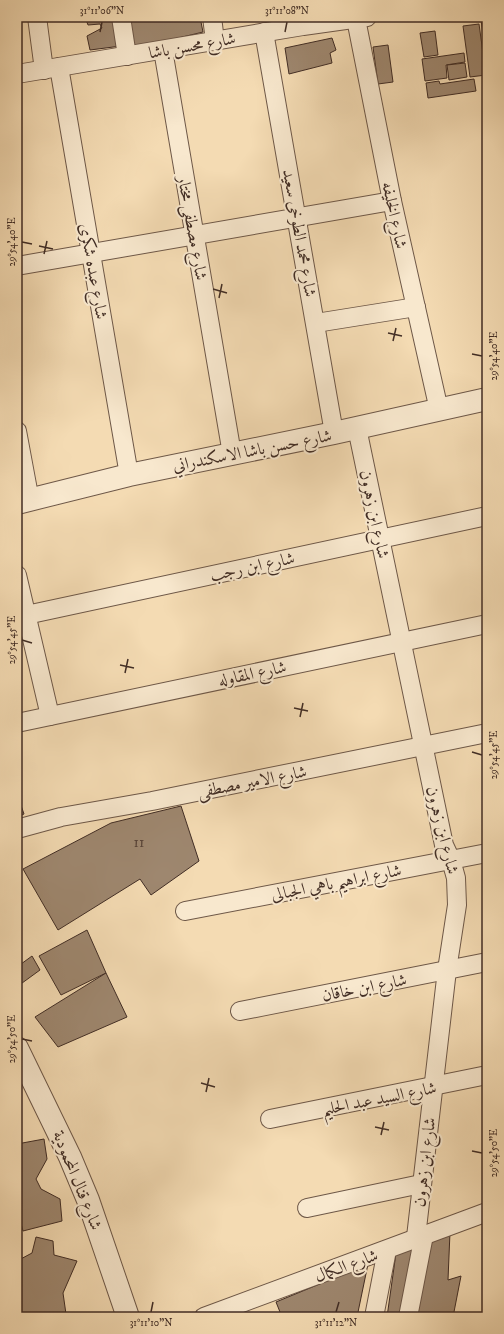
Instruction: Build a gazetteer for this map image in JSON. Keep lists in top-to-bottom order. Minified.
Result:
{"streets":{"street":["شارع محسن باشا","شارع الخليفه","شارع مصطفى مختار","شارع محمد الطوخى سعيد","شارع عبده شكرى","شارع حسن باشا الاسكندراني","شارع ابن زهرون","شارع ابن رجب","شارع المقاوله","شارع الامير مصطفى","شارع ابراهيم باهي الجبالى","شارع ابن خاقان","شارع السيد عبد الحليم","شارع قنال المحمودية","شارع الكمال"]},"crossings":[["شارع محسن باشا","شارع الخليفه"],["شارع محسن باشا","شارع مصطفى مختار"],["شارع محسن باشا","شارع محمد الطوخى سعيد"],["شارع محسن باشا","شارع عبده شكرى"],["شارع الخليفه","شارع حسن باشا الاسكندراني"],["شارع مصطفى مختار","شارع حسن باشا الاسكندراني"],["شارع محمد الطوخى سعيد","شارع حسن باشا الاسكندراني"],["شارع عبده شكرى","شارع حسن باشا الاسكندراني"],["شارع حسن باشا الاسكندراني","شارع ابن زهرون"],["شارع ابن زهرون","شارع ابن رجب"],["شارع ابن زهرون","شارع المقاوله"],["شارع ابن زهرون","شارع الامير مصطفى"],["شارع ابن زهرون","شارع ابراهيم باهي الجبالى"],["شارع ابن زهرون","شارع ابن خاقان"],["شارع ابن زهرون","شارع السيد عبد الحليم"],["شارع ابن زهرون","شارع الكمال"]],"house_numbers":["11"],"coordinates":["31°11'06\"N","31°11'08\"N","29°54'40\"E","29°54'45\"E","29°54'50\"E","31°11'10\"N","31°11'12\"N"]}
